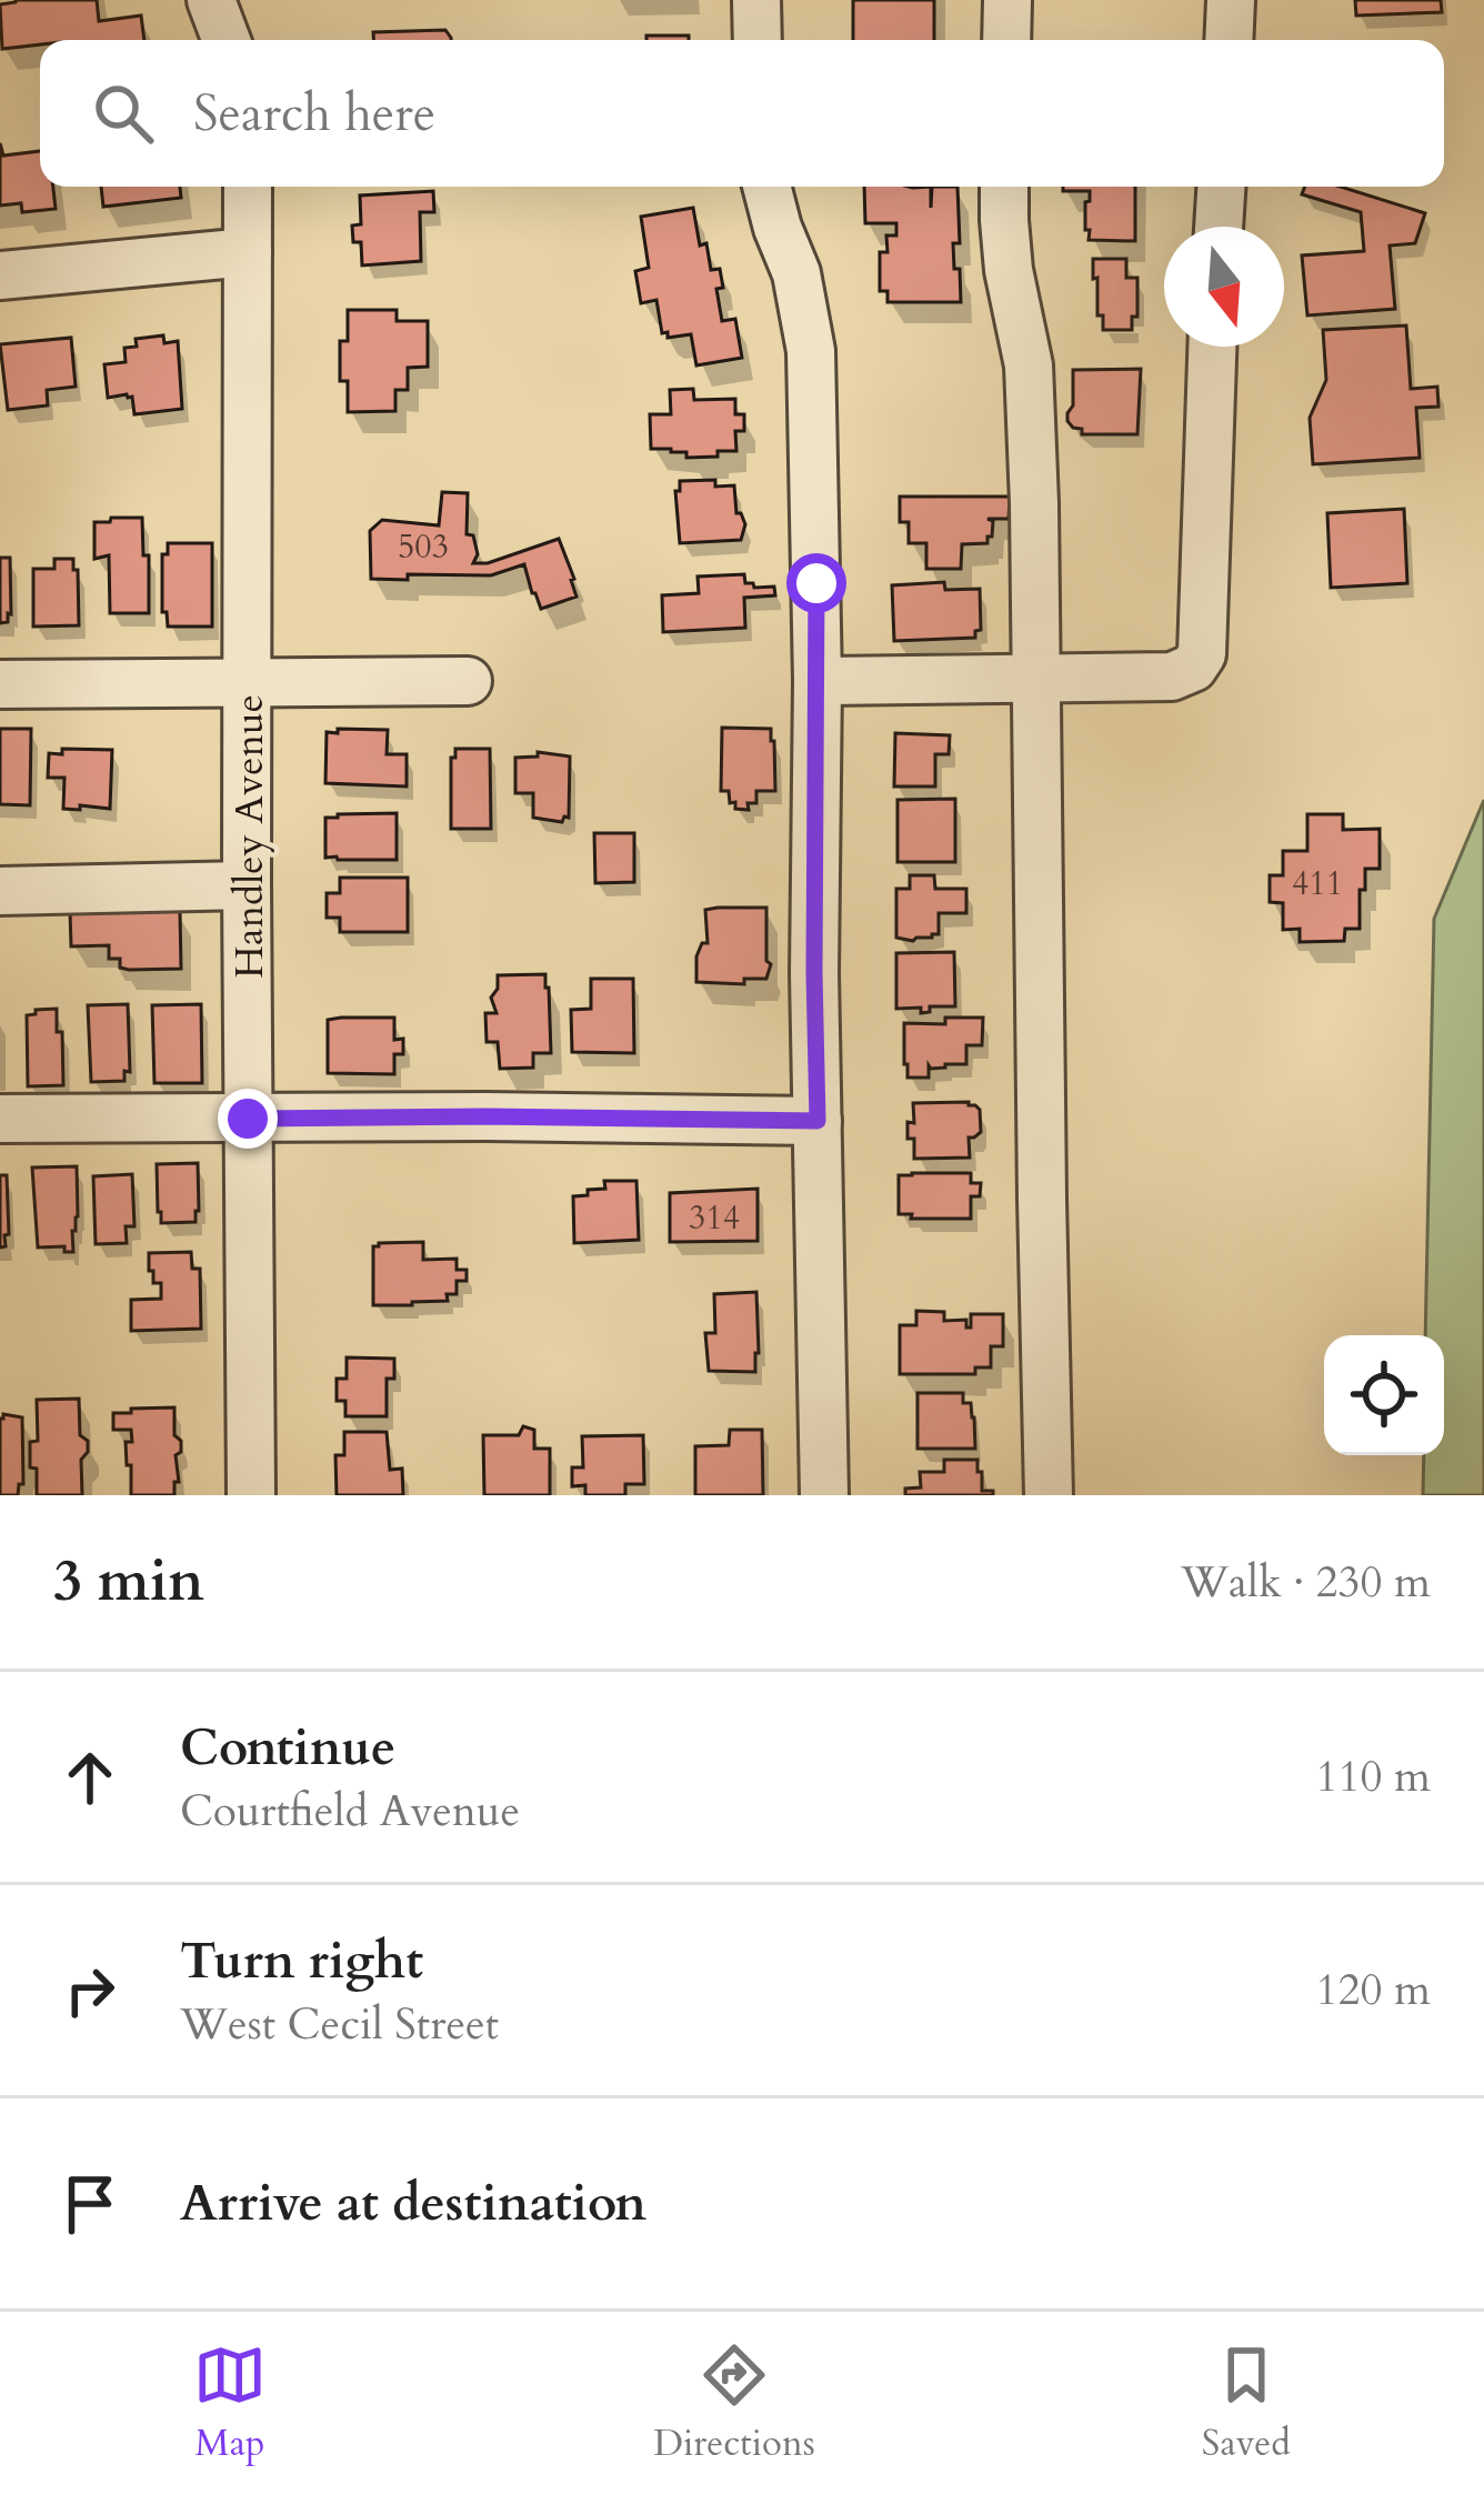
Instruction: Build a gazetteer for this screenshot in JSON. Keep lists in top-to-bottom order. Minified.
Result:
{"streets":{"street":["Handley Avenue"]},"house_numbers":["503","411","314"],"north":"bottom","page":{"search":"Search here","heading":["3 min","Walk · 230 m"],"list":[["Continue","Courtfield Avenue","110 m"],["Turn right","West Cecil Street","120 m"],"Arrive at destination"],"nav":["Map","Directions","Saved"]}}
